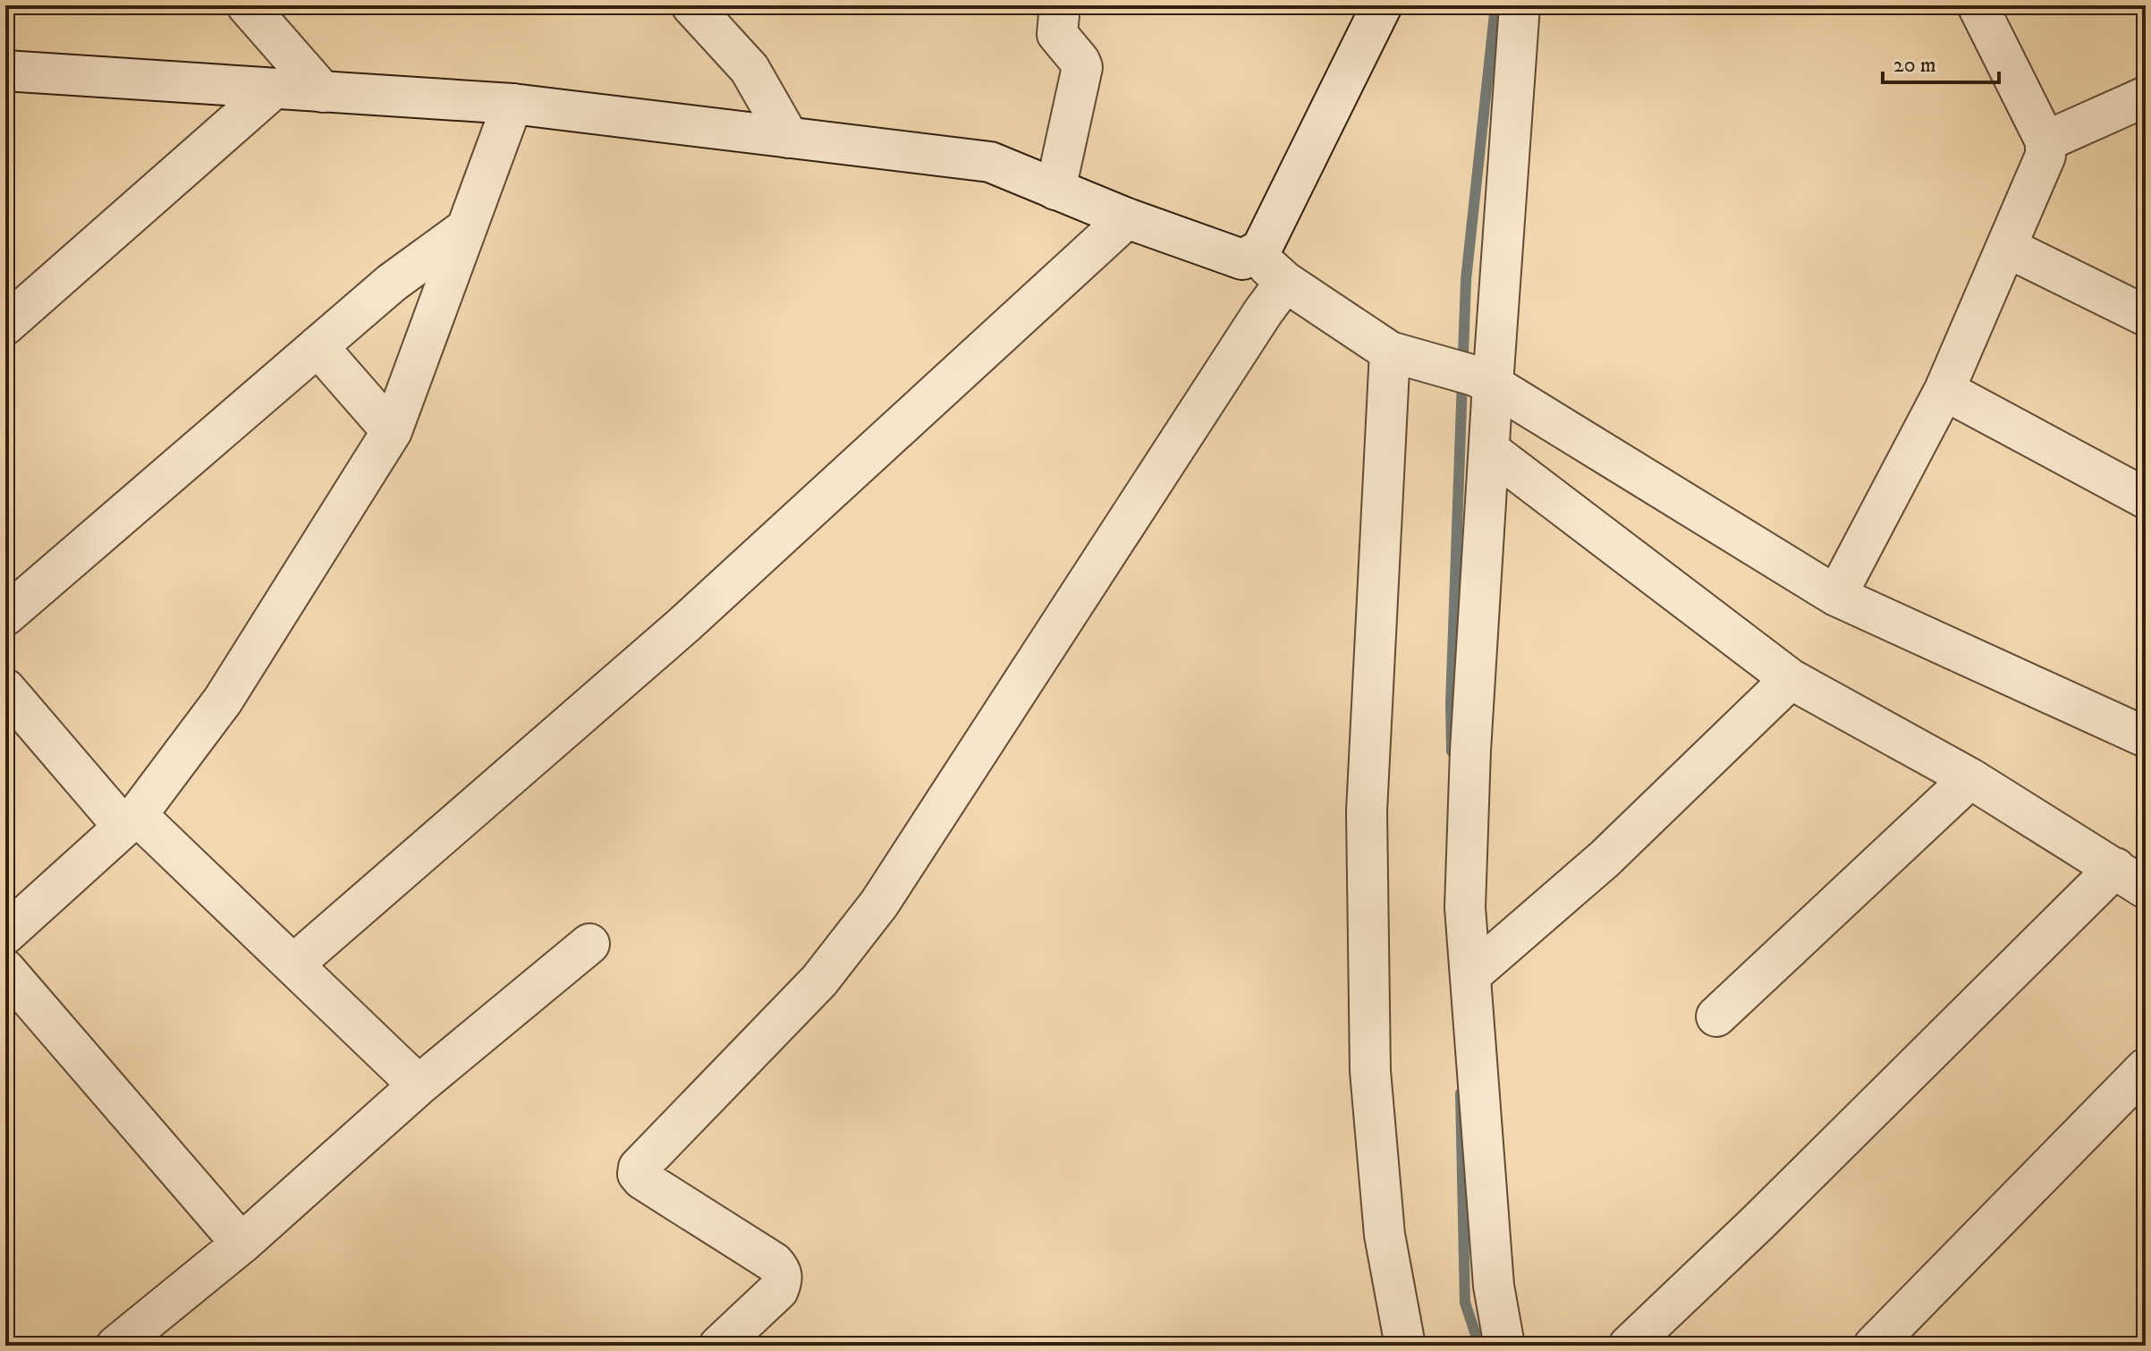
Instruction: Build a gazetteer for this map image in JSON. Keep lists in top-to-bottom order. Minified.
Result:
{"scale_bar":"20 m"}
